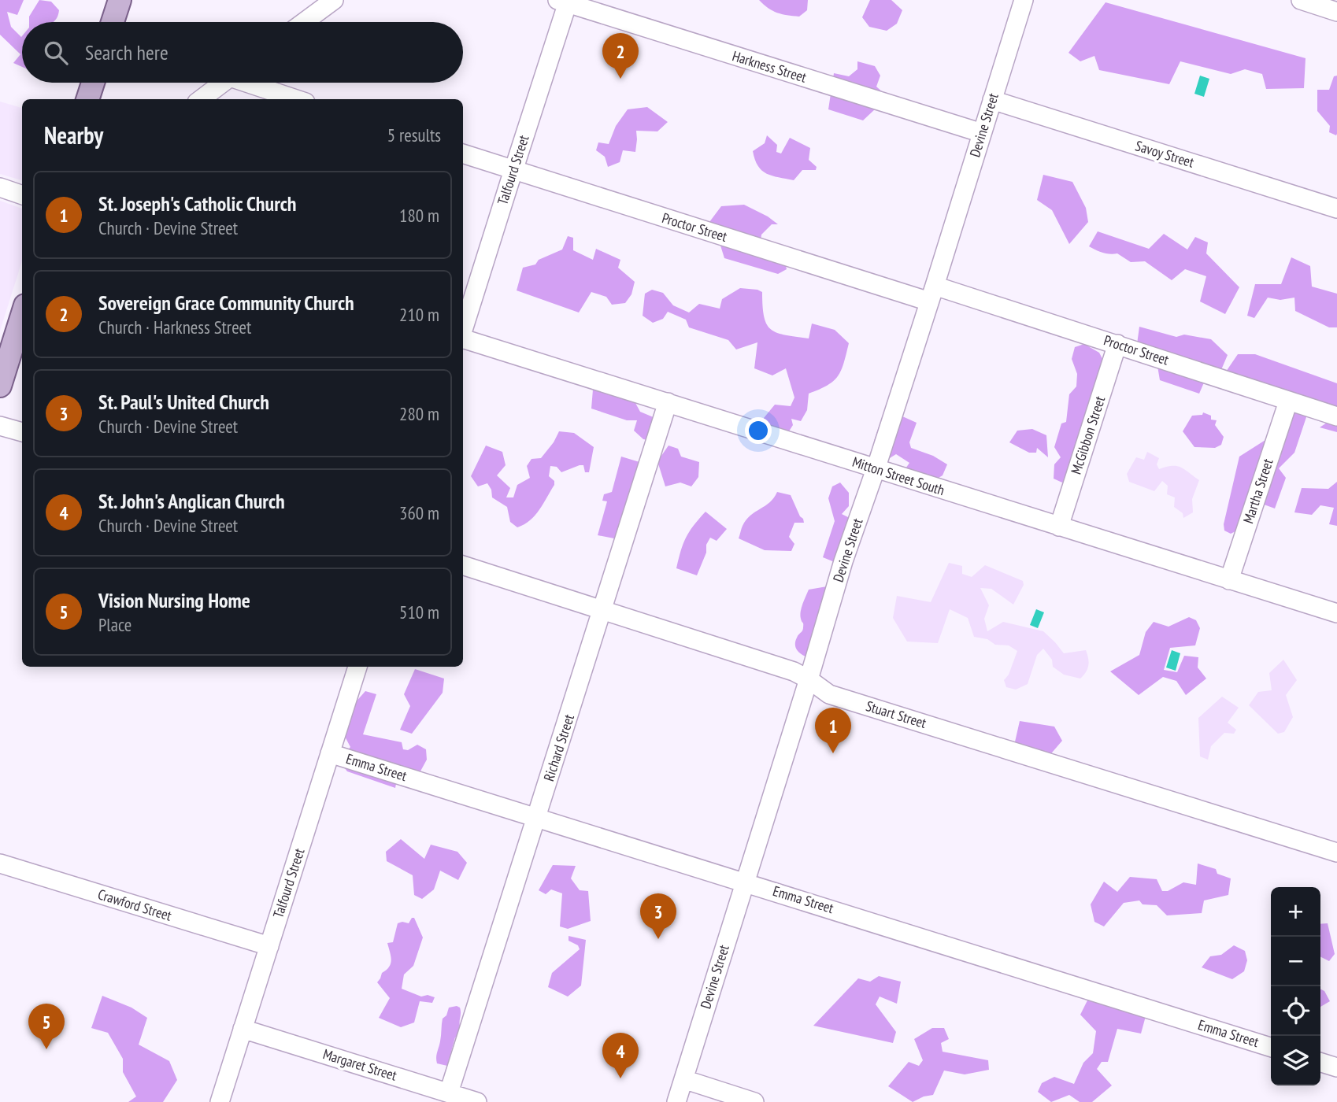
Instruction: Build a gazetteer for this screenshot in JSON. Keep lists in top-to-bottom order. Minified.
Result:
{"streets":{"street":["Harkness Street","Devine Street","Savoy Street","Talfourd Street","Proctor Street","McGibbon Street","Mitton Street South","Martha Street","Stuart Street","Richard Street","Emma Street","Crawford Street","Margaret Street"]},"crossings":[["Harkness Street","Devine Street"],["Harkness Street","Talfourd Street"],["Devine Street","Savoy Street"],["Devine Street","Proctor Street"],["Devine Street","Mitton Street South"],["Devine Street","Stuart Street"],["Devine Street","Emma Street"],["Talfourd Street","Proctor Street"],["Talfourd Street","Emma Street"],["Talfourd Street","Crawford Street"],["Talfourd Street","Margaret Street"],["Proctor Street","McGibbon Street"],["Proctor Street","Martha Street"],["McGibbon Street","Mitton Street South"],["Mitton Street South","Martha Street"],["Mitton Street South","Richard Street"],["Stuart Street","Richard Street"],["Richard Street","Emma Street"],["Richard Street","Margaret Street"]],"page":{"search":"Search here","pins":["2","1","3","5","4"],"heading":["Nearby","5 results"],"list":[{"mark":"1","name":"St. Joseph's Catholic Church","note":"Church · Devine Street","value":"180 m"},{"mark":"2","name":"Sovereign Grace Community Church","note":"Church · Harkness Street","value":"210 m"},{"mark":"3","name":"St. Paul's United Church","note":"Church · Devine Street","value":"280 m"},{"mark":"4","name":"St. John's Anglican Church","note":"Church · Devine Street","value":"360 m"},{"mark":"5","name":"Vision Nursing Home","note":"Place","value":"510 m"}],"map_buttons":["+","−"]}}
